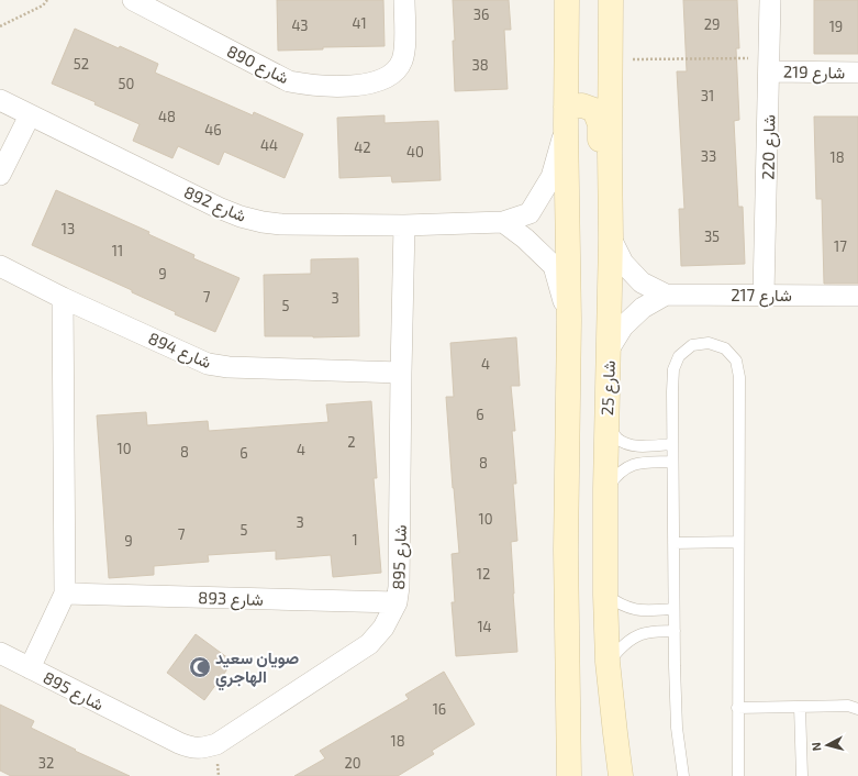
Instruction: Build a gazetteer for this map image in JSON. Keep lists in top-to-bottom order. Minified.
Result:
{"streets":{"street":["شارع 890","شارع 219","شارع 220","شارع 892","شارع 217","شارع 894","شارع 25","شارع 895","شارع 893"]},"crossings":[["شارع 219","شارع 220"],["شارع 220","شارع 217"],["شارع 892","شارع 895"],["شارع 217","شارع 25"],["شارع 894","شارع 895"],["شارع 895","شارع 893"]],"places":{"mosque":["صويان سعيد الهاجري"]},"house_numbers":["36","41","29","43","19","52","38","50","31","48","46","44","42","40","33","18","13","35","17","11","9","7","3","5","4","6","2","10","4","8","6","8","10","3","5","7","1","9","12","14","16","18","32","20"],"north":"left"}
